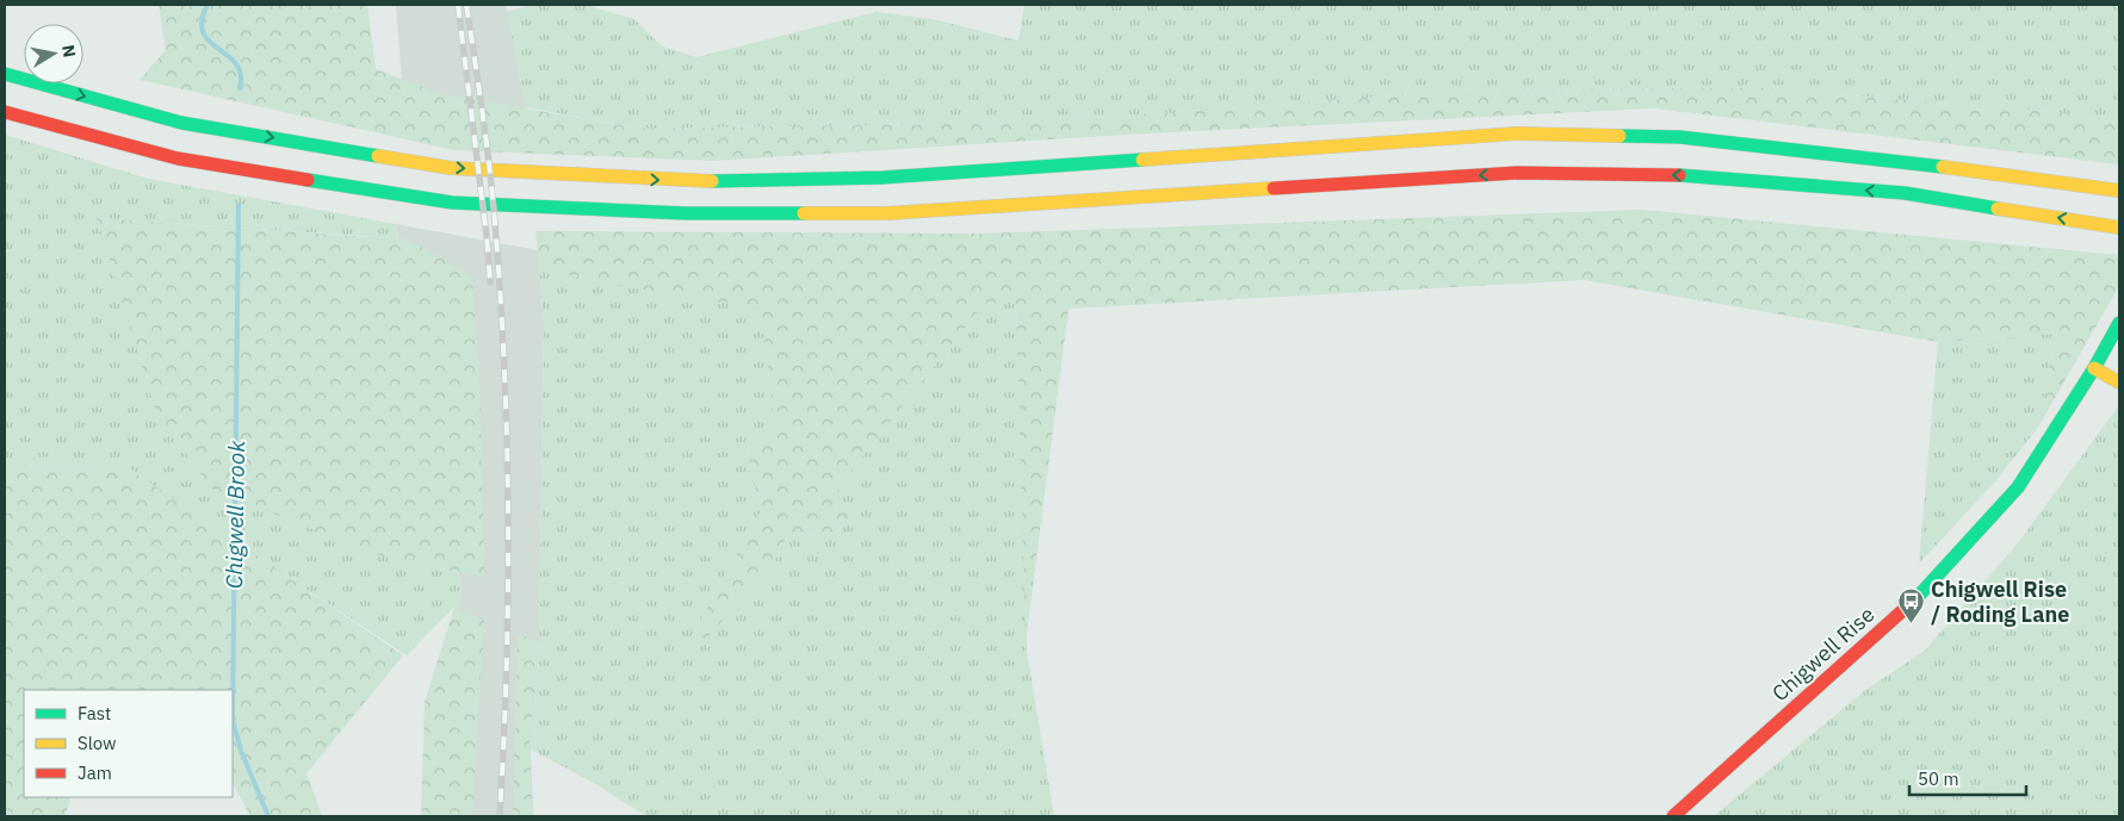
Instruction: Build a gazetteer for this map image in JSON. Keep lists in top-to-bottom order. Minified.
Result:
{"streets":{"main road":["Chigwell Rise"]},"water":["Chigwell Brook"],"places":{"bus stop":["Chigwell Rise / Roding Lane"]},"legend":["Fast","Slow","Jam"],"scale_bar":"50 m","north":"right"}
